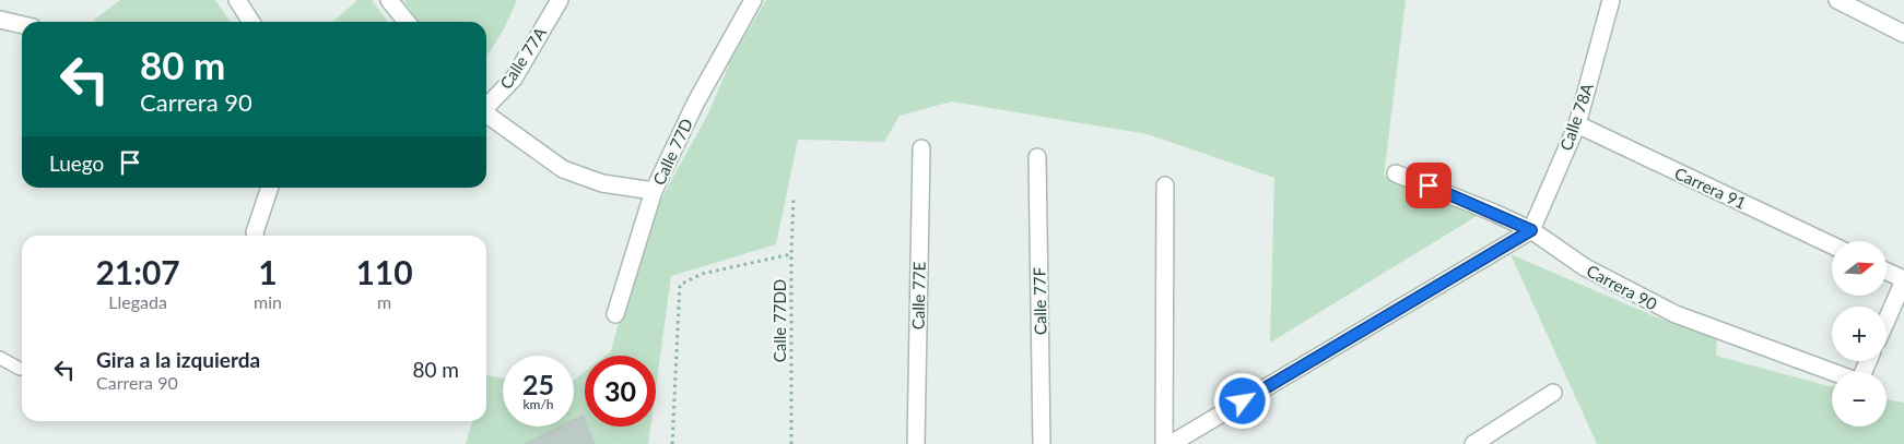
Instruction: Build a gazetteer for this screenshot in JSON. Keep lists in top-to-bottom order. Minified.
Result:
{"streets":{"street":["Calle 77A","Calle 78A","Calle 77D","Carrera 91","Carrera 90","Calle 77E","Calle 77F"],"path":["Calle 77DD"]},"crossings":[["Calle 78A","Carrera 91"],["Calle 78A","Carrera 90"]],"north":"right","page":{"turn":["80 m","Carrera 90"],"then":"Luego","eta":["21:07","Llegada","1","min","110","m"],"map_buttons":["+","−"],"list":[{"name":"Gira a la izquierda","note":"Carrera 90","value":"80 m"}],"speed":"25 km/h","limit":"30"}}
